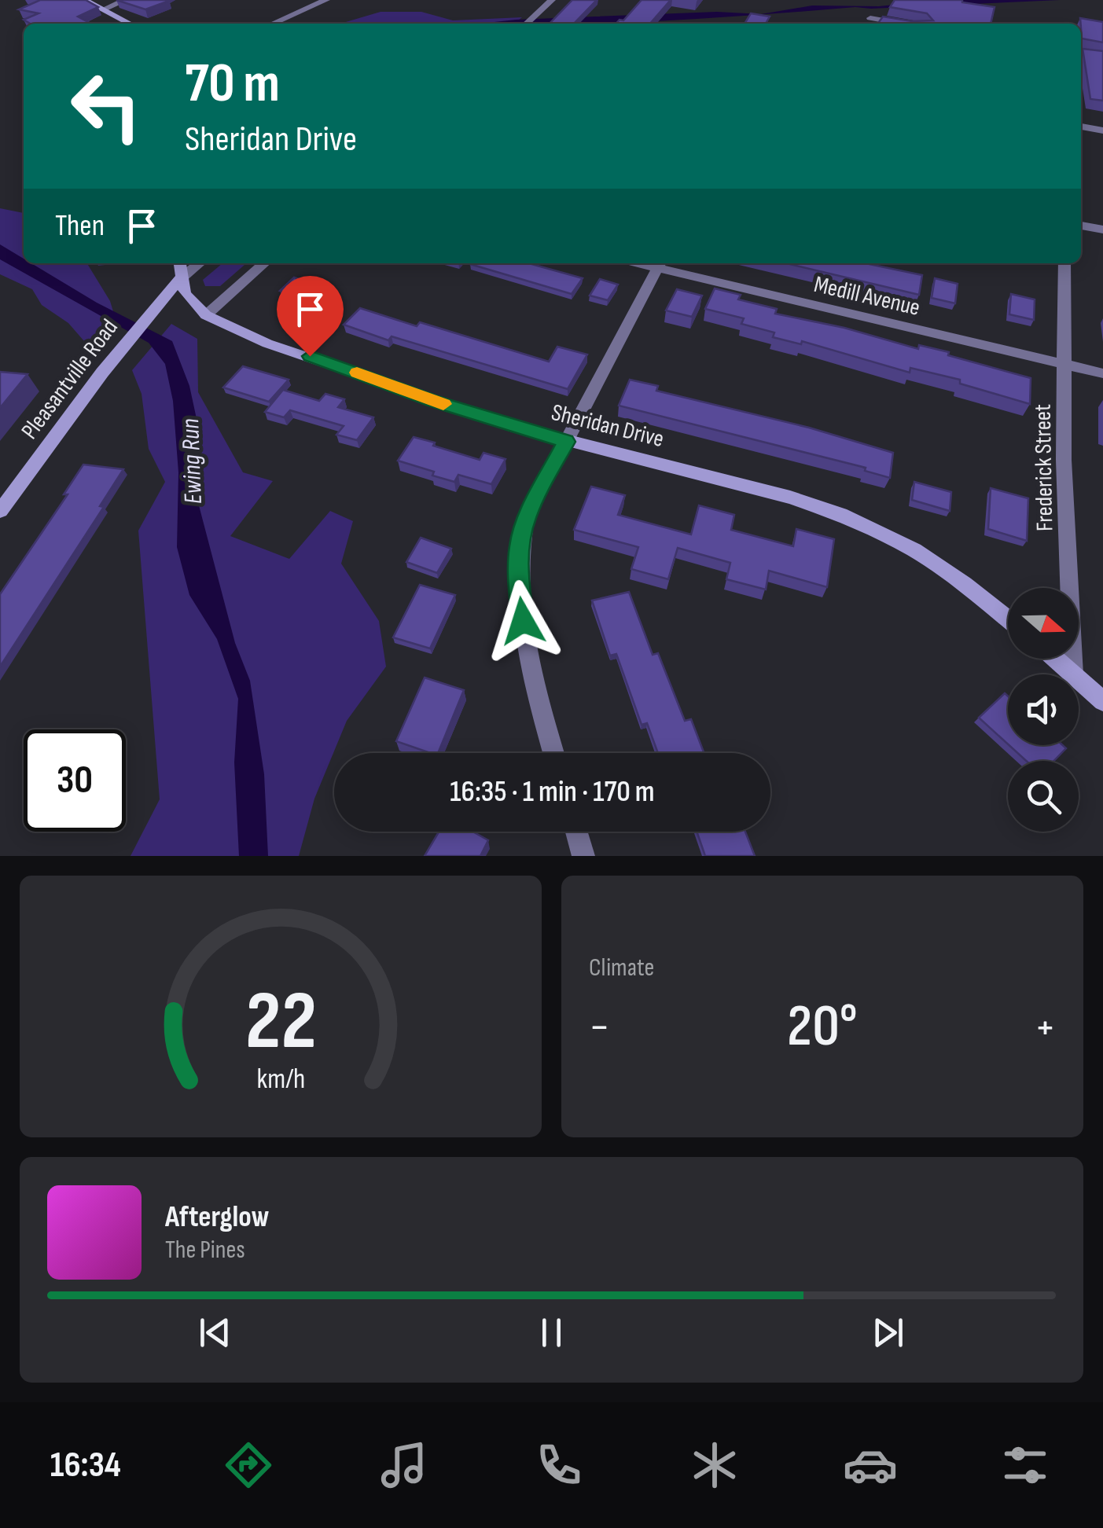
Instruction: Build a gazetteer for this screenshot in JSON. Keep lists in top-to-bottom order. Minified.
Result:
{"streets":{"main road":["Pleasantville Road","Sheridan Drive"],"street":["Medill Avenue","Frederick Street"]},"crossings":[["Medill Avenue","Frederick Street"],["Pleasantville Road","Sheridan Drive"]],"water":["Ewing Run"],"north":"right","page":{"turn":["70 m","Sheridan Drive"],"then":"Then","limit":"30","trip":"16:35 · 1 min · 170 m","tile":"Climate","heat":["−","20°","+"],"song":["Afterglow","The Pines"],"tabs":"16:34","gauge":["22","km/h"]}}
